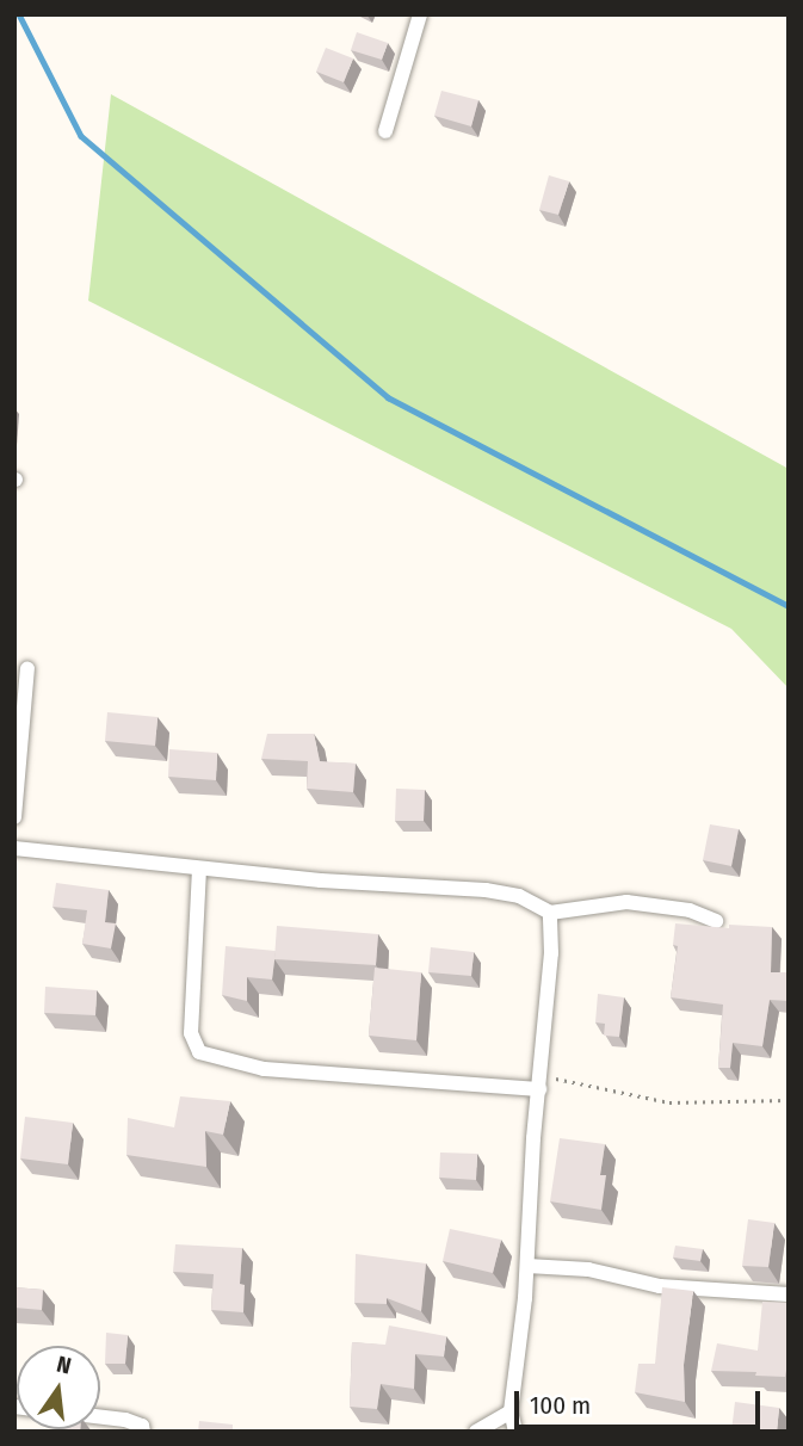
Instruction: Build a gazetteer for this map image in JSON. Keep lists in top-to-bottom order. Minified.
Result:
{"scale_bar":"100 m","north":"top"}
